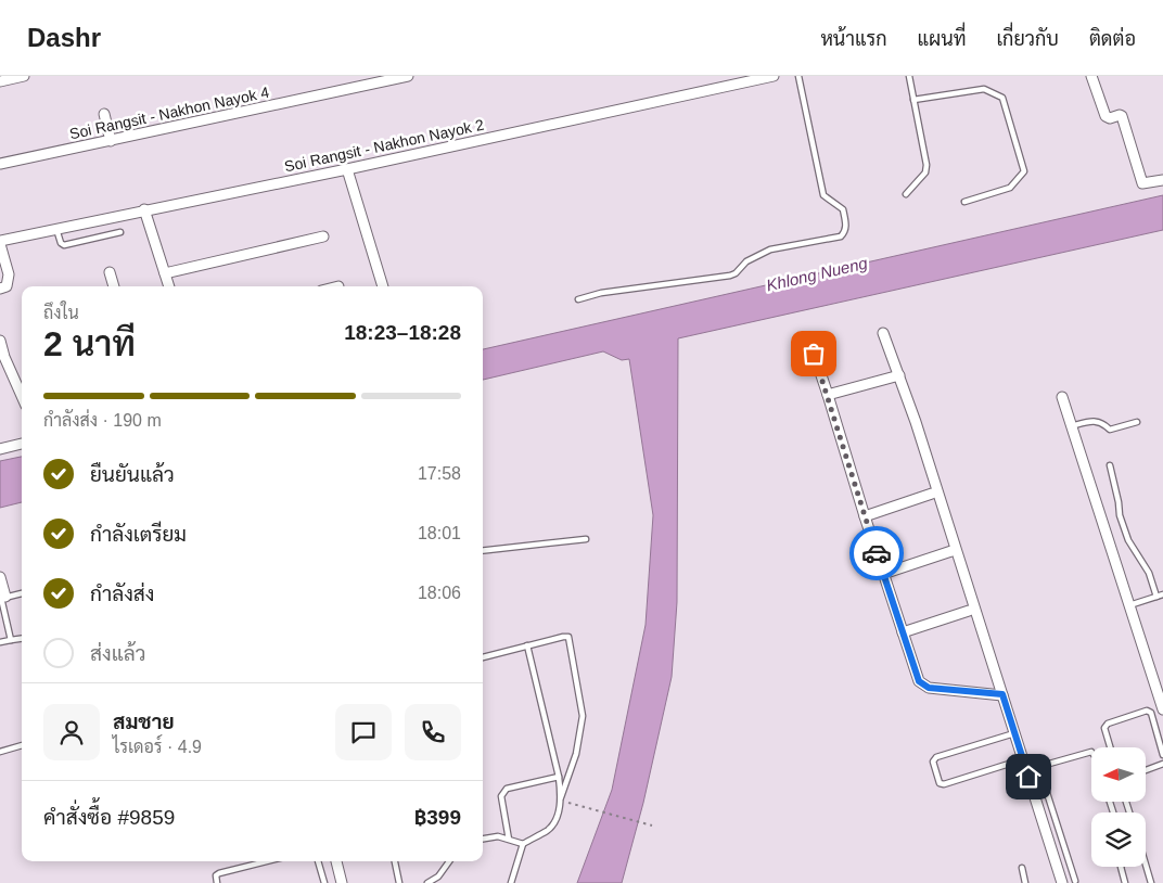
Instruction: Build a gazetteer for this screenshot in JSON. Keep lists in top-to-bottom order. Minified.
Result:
{"streets":{"street":["Soi Rangsit - Nakhon Nayok 4","Soi Rangsit - Nakhon Nayok 2"]},"water":["Khlong Nueng"],"north":"left","page":{"header":"Dashr","nav":["หน้าแรก","แผนที่","เกี่ยวกับ","ติดต่อ"],"heading":["2 นาที","ถึงใน","18:23–18:28"],"panel":["สมชาย","ไรเดอร์ · 4.9","คำสั่งซื้อ #9859","฿399"],"bar":"กำลังส่ง · 190 m","list":[["ยืนยันแล้ว","17:58"],["กำลังเตรียม","18:01"],["กำลังส่ง","18:06"],"ส่งแล้ว"]}}
